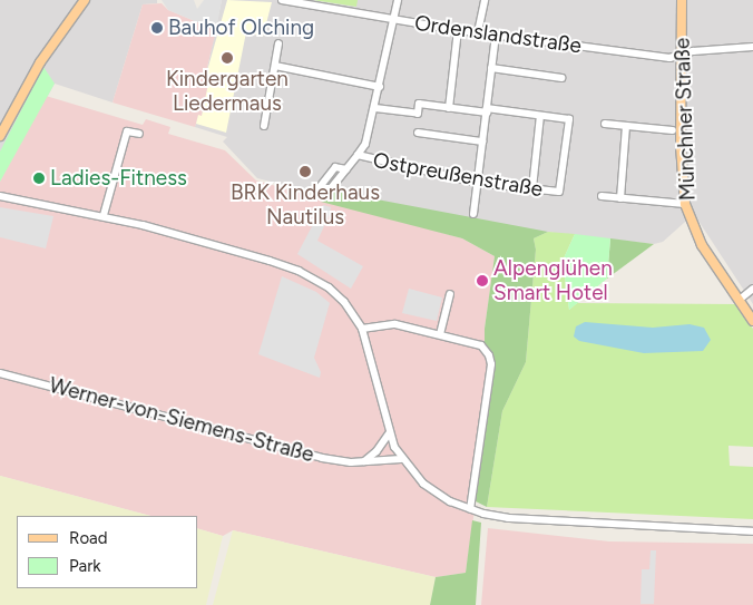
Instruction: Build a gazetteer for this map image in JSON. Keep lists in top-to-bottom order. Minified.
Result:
{"streets":{"main road":["Münchner Straße"],"street":["Ordenslandstraße","Ostpreußenstraße","Werner-von-Siemens-Straße"]},"crossings":[["Ordenslandstraße","Münchner Straße"]],"places":["Bauhof Olching","Kindergarten Liedermaus","BRK Kinderhaus Nautilus","Ladies-Fitness","Alpenglühen Smart Hotel"],"legend":["Road","Park"]}
